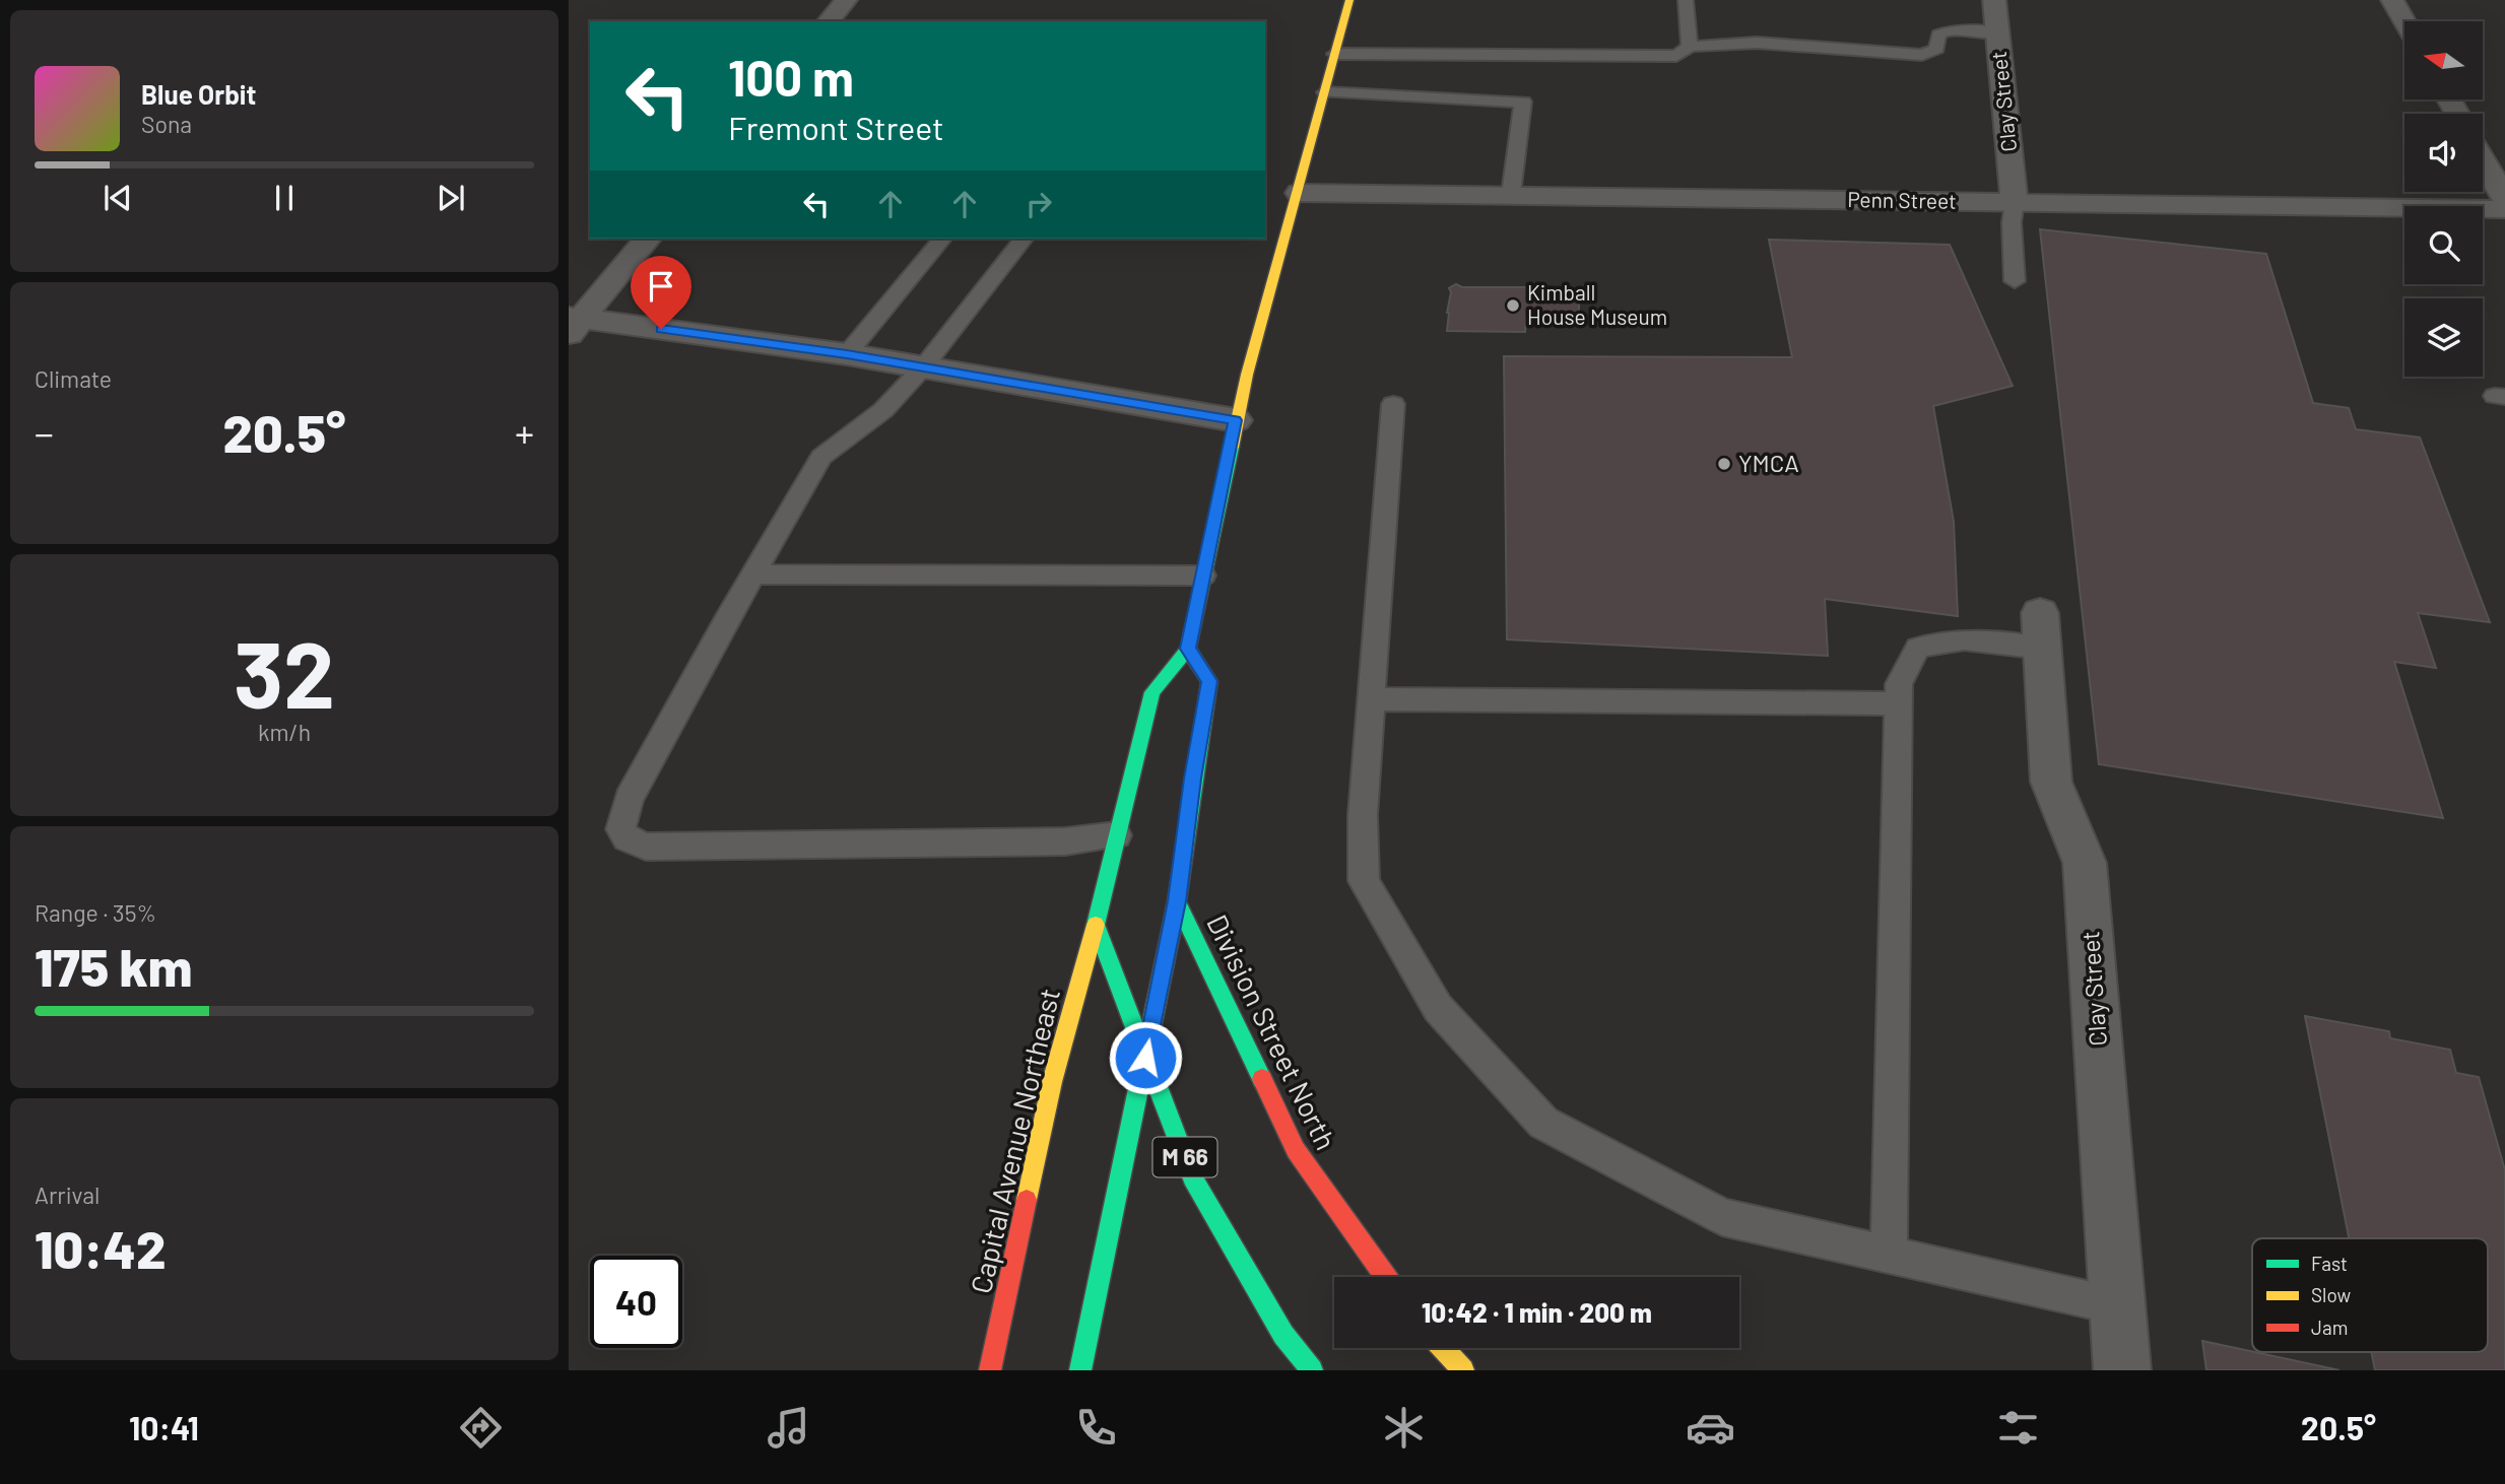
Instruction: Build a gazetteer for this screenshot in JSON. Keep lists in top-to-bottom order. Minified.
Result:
{"streets":{"main road":["Division Street North","Capital Avenue Northeast","M 66"],"street":["Clay Street","Penn Street"]},"crossings":[["Clay Street","Penn Street"],["Capital Avenue Northeast","M 66"]],"places":["Kimball House Museum","YMCA"],"legend":["Fast","Slow","Jam"],"north":"left","page":{"turn":["100 m","Fremont Street"],"song":["Blue Orbit","Sona"],"tile":["Climate",["32","km/h"],["Range · 35%","175 km"],["Arrival","10:42"]],"heat":["−","20.5°","+"],"limit":"40","trip":"10:42 · 1 min · 200 m","tabs":["10:41","20.5°"]}}
